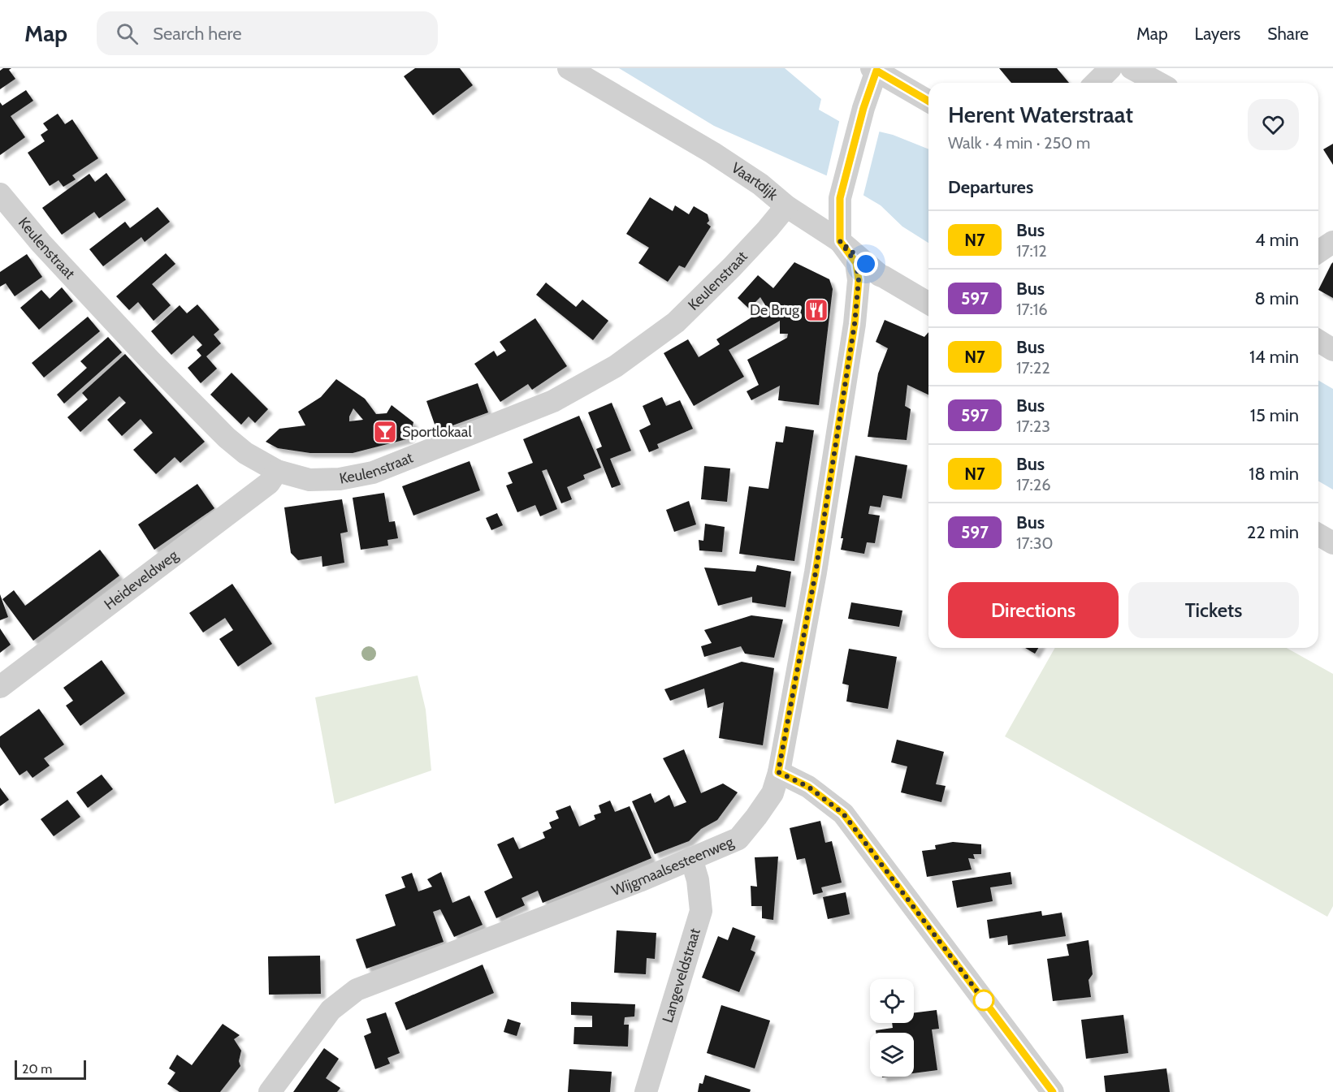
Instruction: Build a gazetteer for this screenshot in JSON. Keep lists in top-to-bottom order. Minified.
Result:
{"streets":{"street":["Vaartdijk","Keulenstraat","Heideveldweg","Wijgmaalsesteenweg","Langeveldstraat"]},"crossings":[["Vaartdijk","Keulenstraat"],["Vaartdijk","Wijgmaalsesteenweg"],["Keulenstraat","Heideveldweg"],["Wijgmaalsesteenweg","Langeveldstraat"]],"places":{"restaurant":["De Brug"],"bar":["Sportlokaal"]},"lines":["bus line N7"],"scale_bar":"20 m","page":{"header":"Map","search":"Search here","nav":["Map","Layers","Share"],"heading":[["Herent Waterstraat","Walk · 4 min · 250 m"],"Departures"],"list":[{"mark":"N7","name":"Bus","note":"17:12","value":"4 min"},{"mark":"597","name":"Bus","note":"17:16","value":"8 min"},{"mark":"N7","name":"Bus","note":"17:22","value":"14 min"},{"mark":"597","name":"Bus","note":"17:23","value":"15 min"},{"mark":"N7","name":"Bus","note":"17:26","value":"18 min"},{"mark":"597","name":"Bus","note":"17:30","value":"22 min"}],"buttons":["Directions","Tickets"],"scale":"20 m"}}
